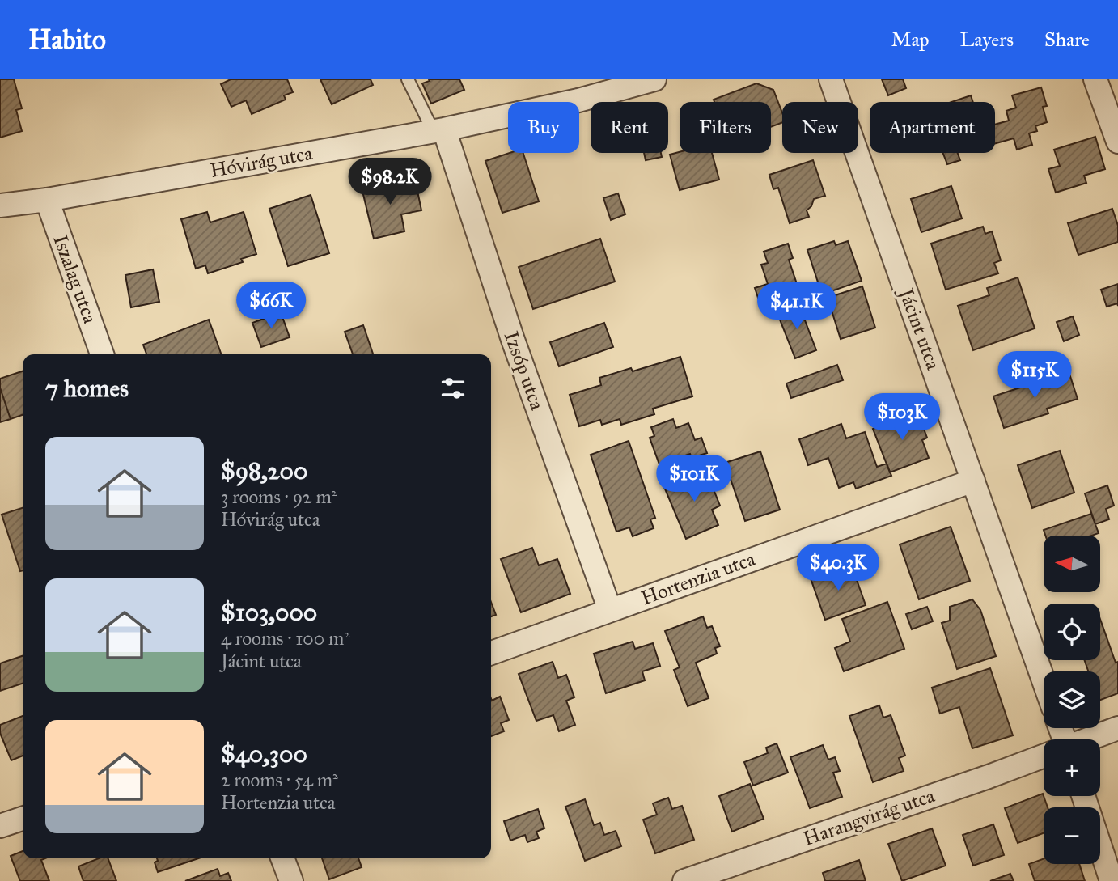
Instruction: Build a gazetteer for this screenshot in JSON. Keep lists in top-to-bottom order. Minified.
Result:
{"streets":{"street":["Hóvirág utca","Iszalag utca","Jácint utca","Izsóp utca","Hortenzia utca","Harangvirág utca"]},"crossings":[["Hóvirág utca","Iszalag utca"],["Hóvirág utca","Izsóp utca"],["Jácint utca","Hortenzia utca"],["Izsóp utca","Hortenzia utca"]],"north":"left","page":{"header":"Habito","nav":["Map","Layers","Share"],"chip":["Buy","Rent","Filters","New","Apartment"],"price":["$98.2K","$66K","$41.1K","$115K","$103K","$101K","$40.3K"],"heading":"7 homes","list":[{"name":"$98,200","note":"3 rooms · 92 m² · Hóvirág utca"},{"name":"$103,000","note":"4 rooms · 100 m² · Jácint utca"},{"name":"$40,300","note":"2 rooms · 54 m² · Hortenzia utca"}],"map_buttons":["+","−"]}}
